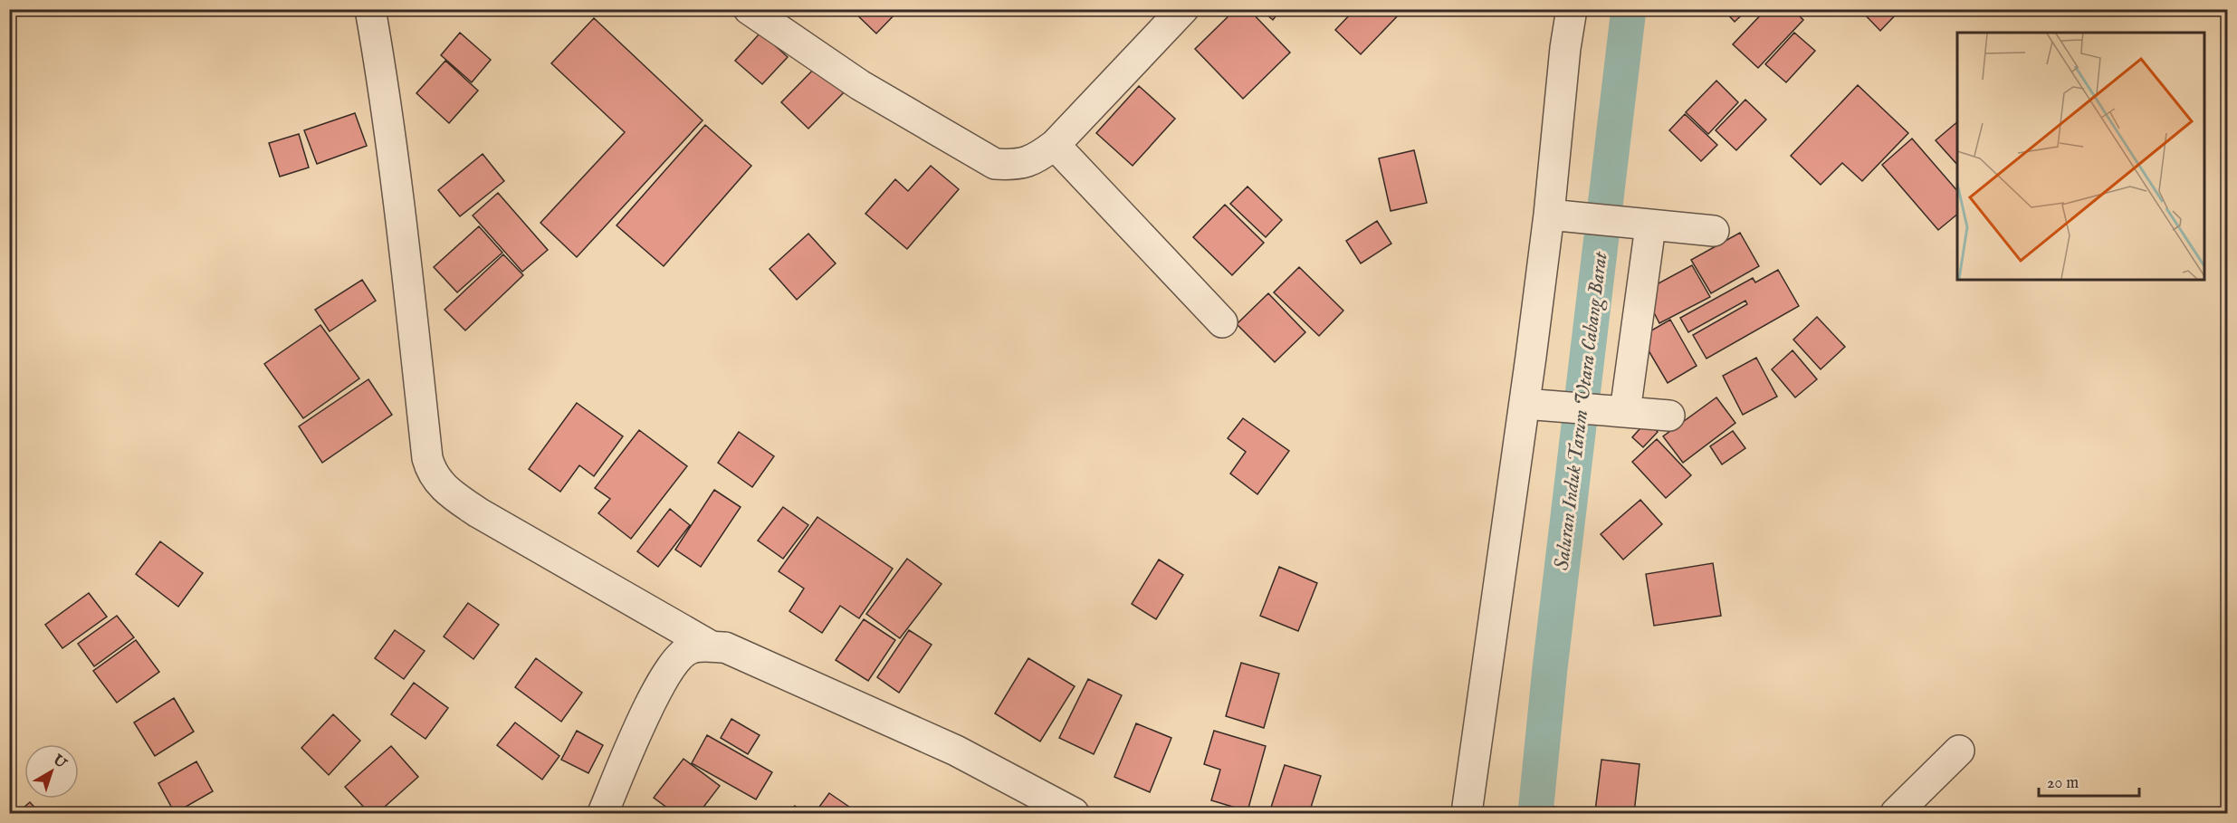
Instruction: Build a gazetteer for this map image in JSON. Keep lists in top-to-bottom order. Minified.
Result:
{"water":["Saluran Induk Tarum Utara Cabang Barat"],"scale_bar":"20 m","north":"top right"}
